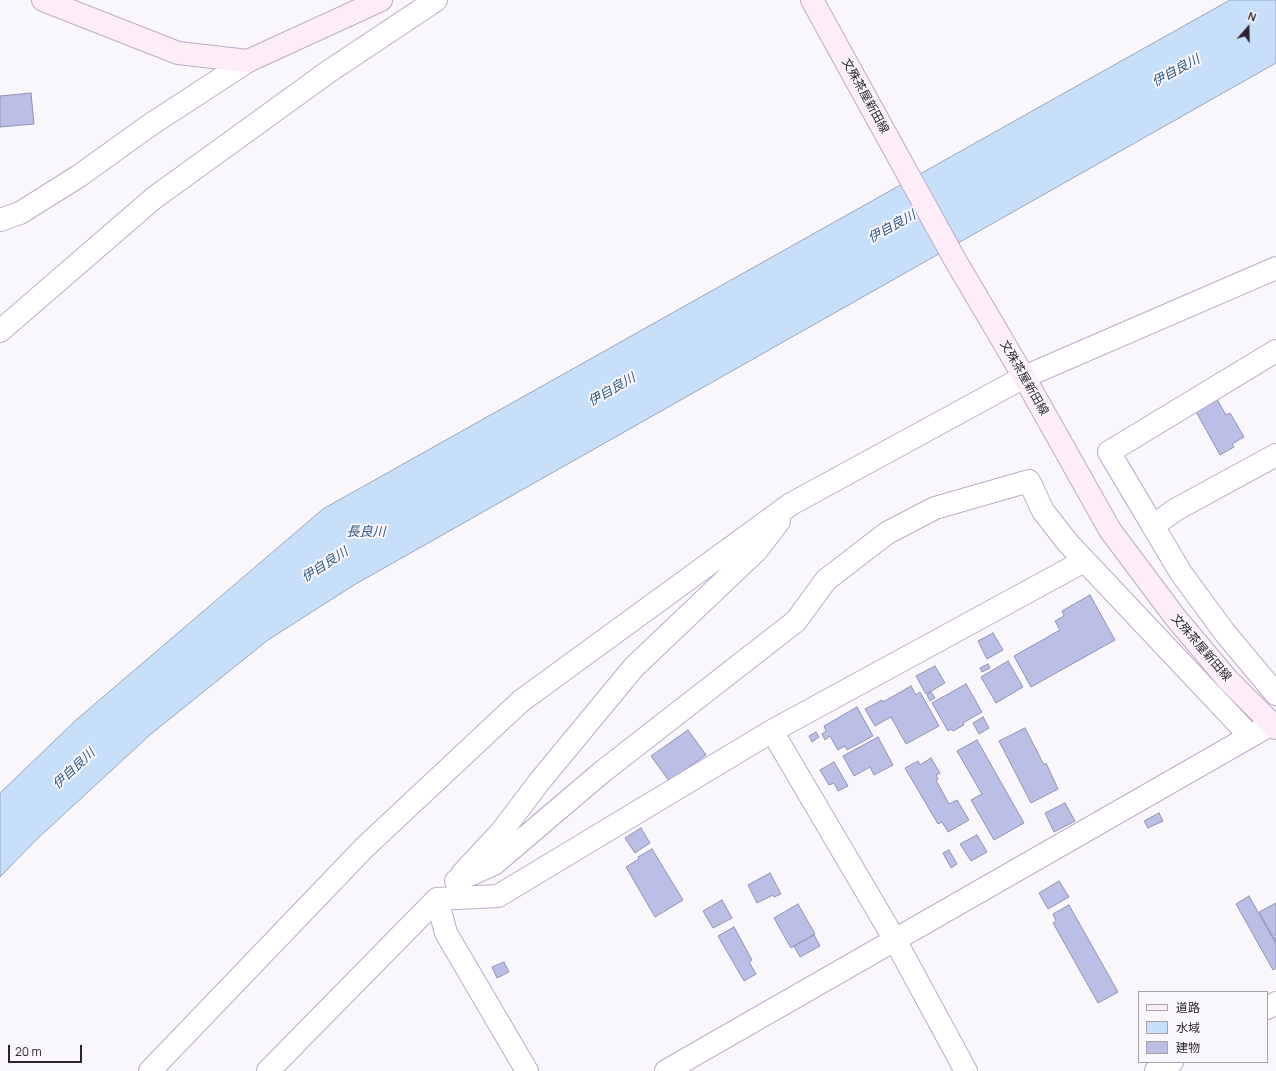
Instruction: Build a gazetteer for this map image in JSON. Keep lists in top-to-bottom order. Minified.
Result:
{"streets":{"main road":["文殊茶屋新田線"]},"water":["伊自良川","長良川"],"legend":["道路","水域","建物"],"scale_bar":"20 m","north":"top"}
